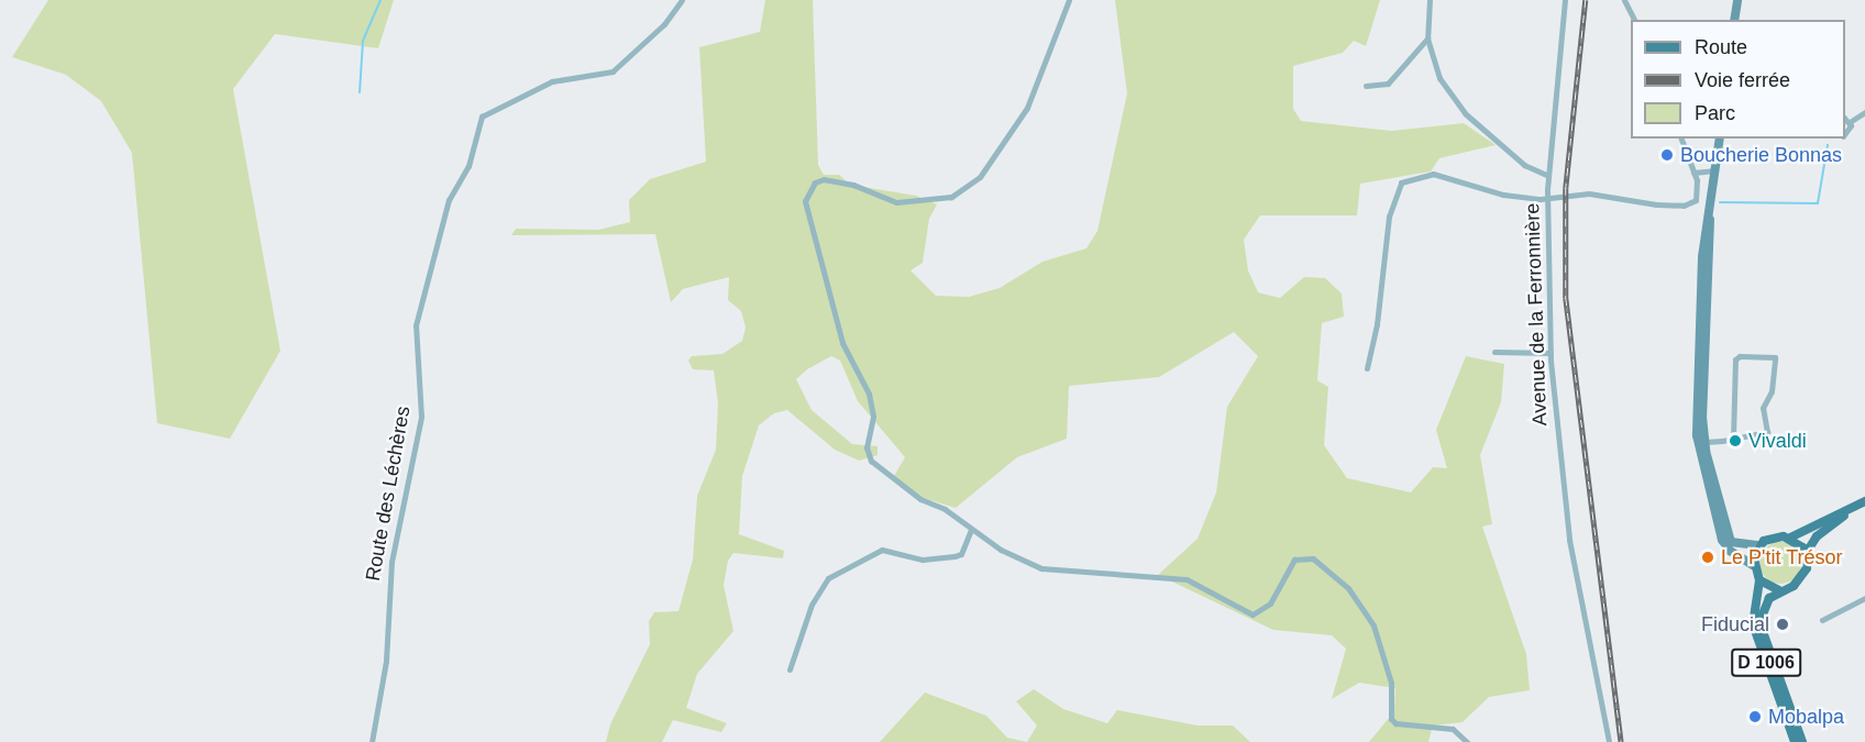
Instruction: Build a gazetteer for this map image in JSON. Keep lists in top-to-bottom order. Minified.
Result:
{"streets":{"main road":["D 1006"],"street":["Avenue de la Ferronnière","Route des Léchères"]},"places":["Boucherie Bonnas","Vivaldi","Le P'tit Trésor","Fiducial","Mobalpa"],"legend":["Route","Voie ferrée","Parc"]}
